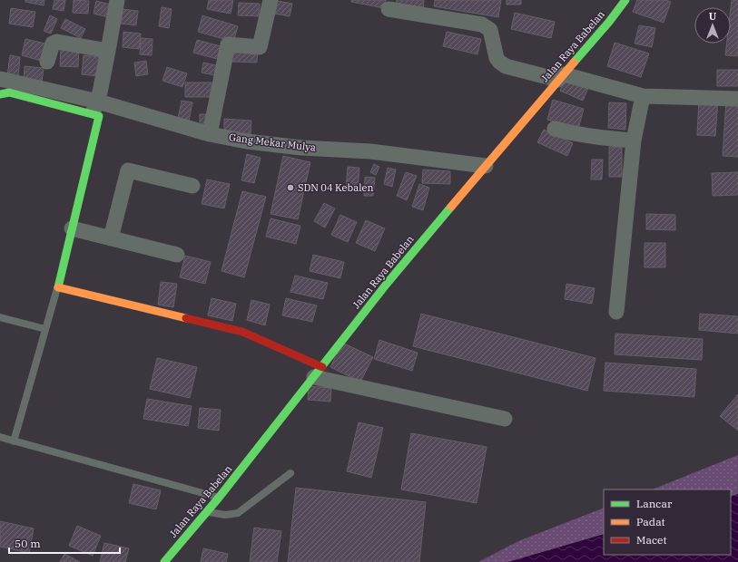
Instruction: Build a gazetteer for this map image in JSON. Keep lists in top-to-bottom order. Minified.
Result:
{"streets":{"main road":["Jalan Raya Babelan"],"street":["Gang Mekar Mulya"]},"crossings":[["Jalan Raya Babelan","Gang Mekar Mulya"]],"places":["SDN 04 Kebalen"],"legend":["Lancar","Padat","Macet"],"scale_bar":"50 m","north":"top"}
